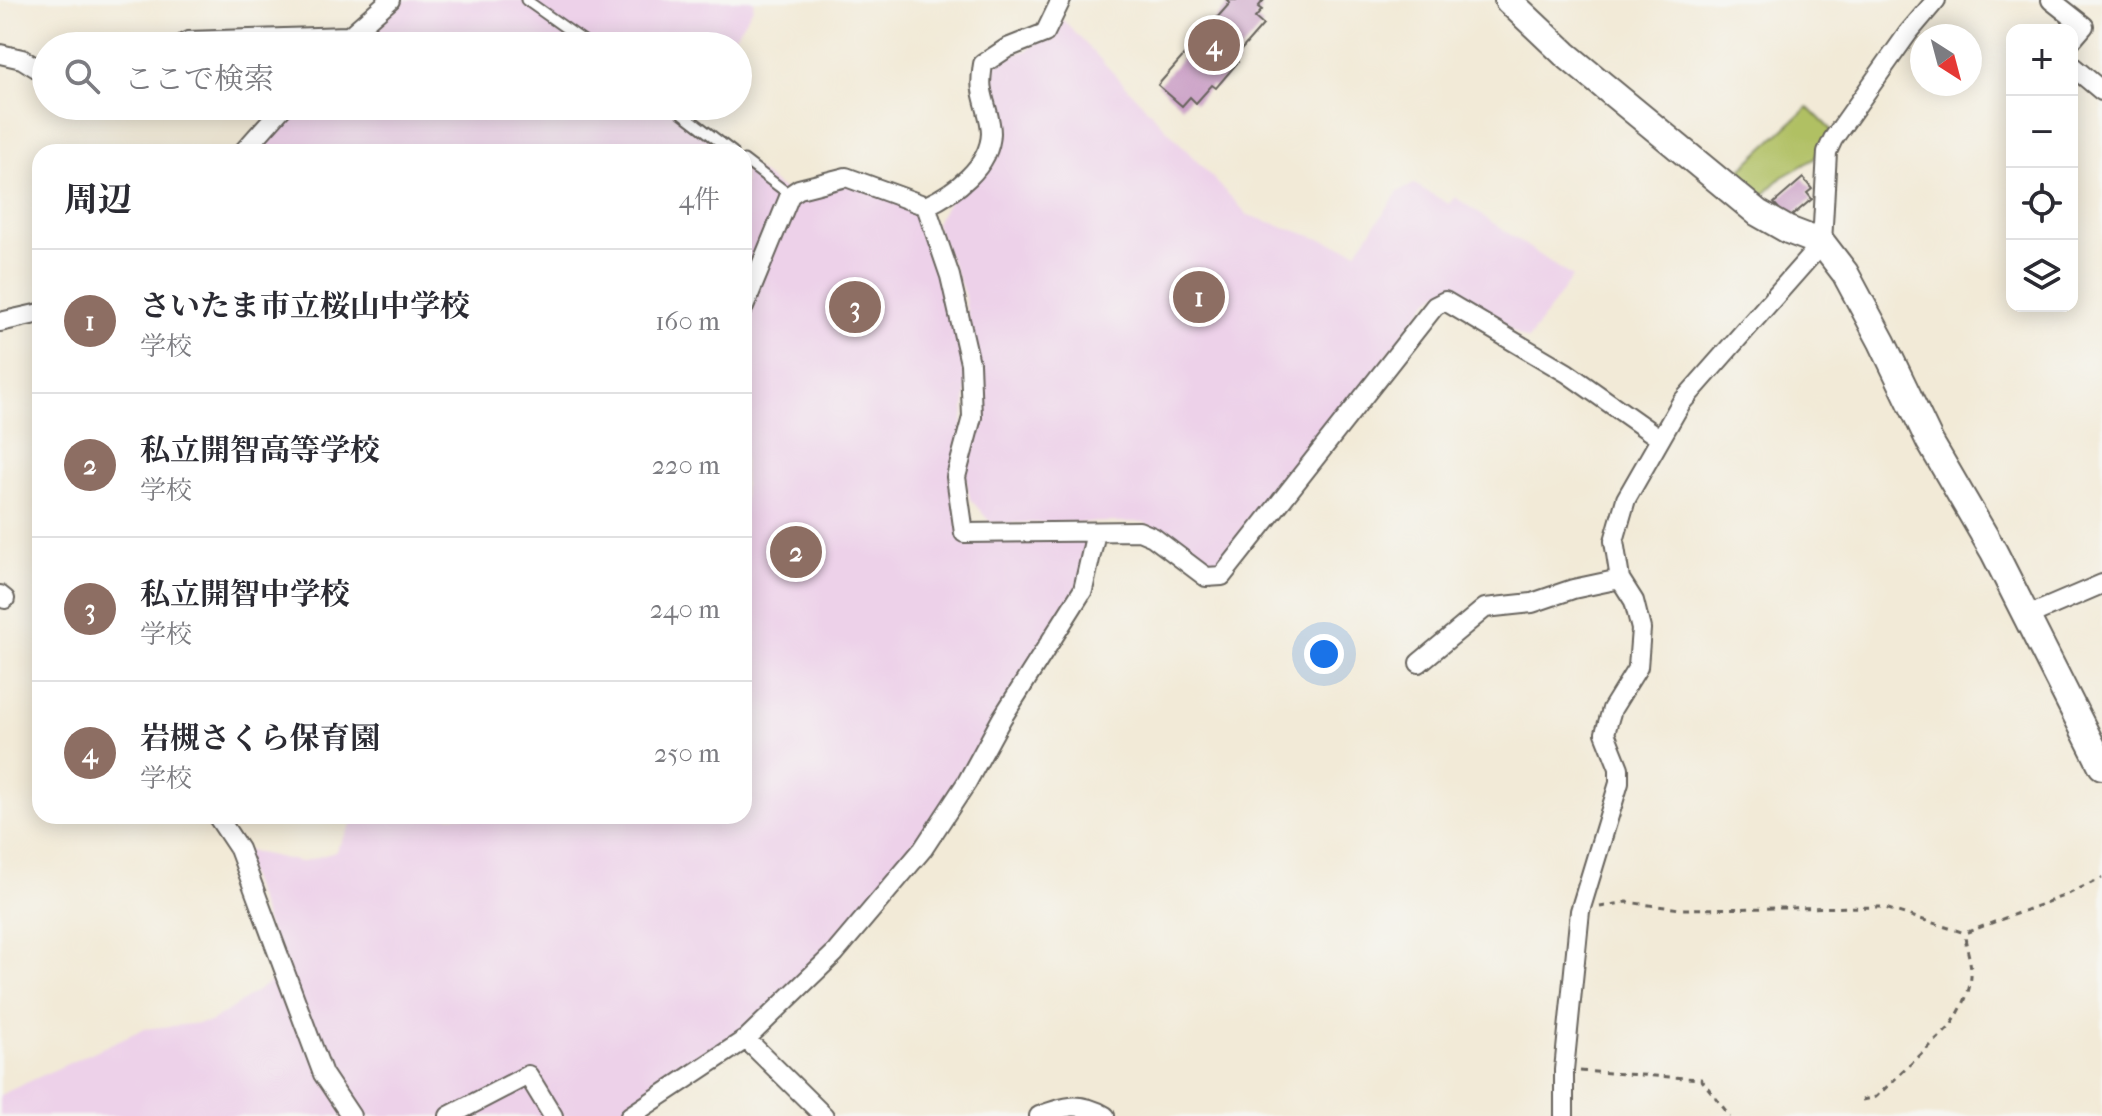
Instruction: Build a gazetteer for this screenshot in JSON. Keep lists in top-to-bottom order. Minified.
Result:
{"north":"bottom right","page":{"pins":["4","1","3","2"],"map_buttons":["+","−"],"search":"ここで検索","heading":["周辺","4件"],"list":[{"mark":"1","name":"さいたま市立桜山中学校","note":"学校","value":"160 m"},{"mark":"2","name":"私立開智高等学校","note":"学校","value":"220 m"},{"mark":"3","name":"私立開智中学校","note":"学校","value":"240 m"},{"mark":"4","name":"岩槻さくら保育園","note":"学校","value":"250 m"}]}}
